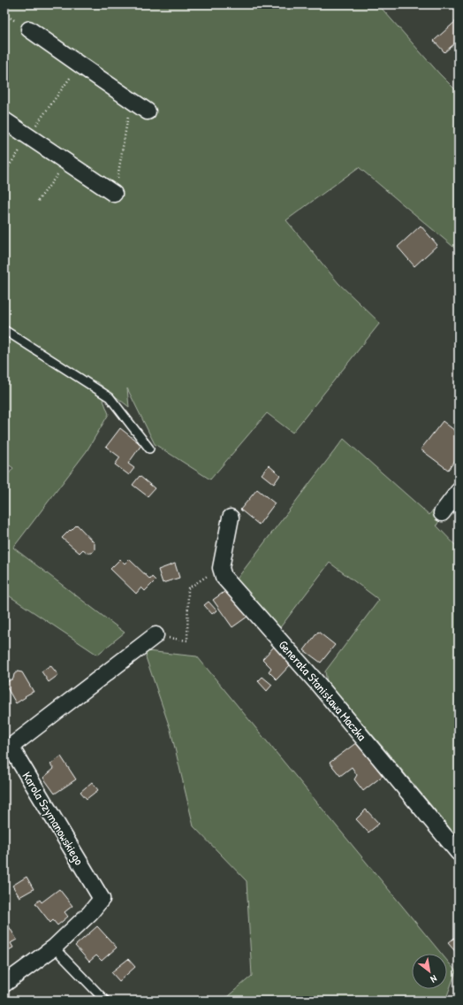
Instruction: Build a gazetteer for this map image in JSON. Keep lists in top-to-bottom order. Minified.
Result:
{"streets":{"street":["Generała Stanisława Maczka","Karola Szymanowskiego"]},"north":"bottom right"}
